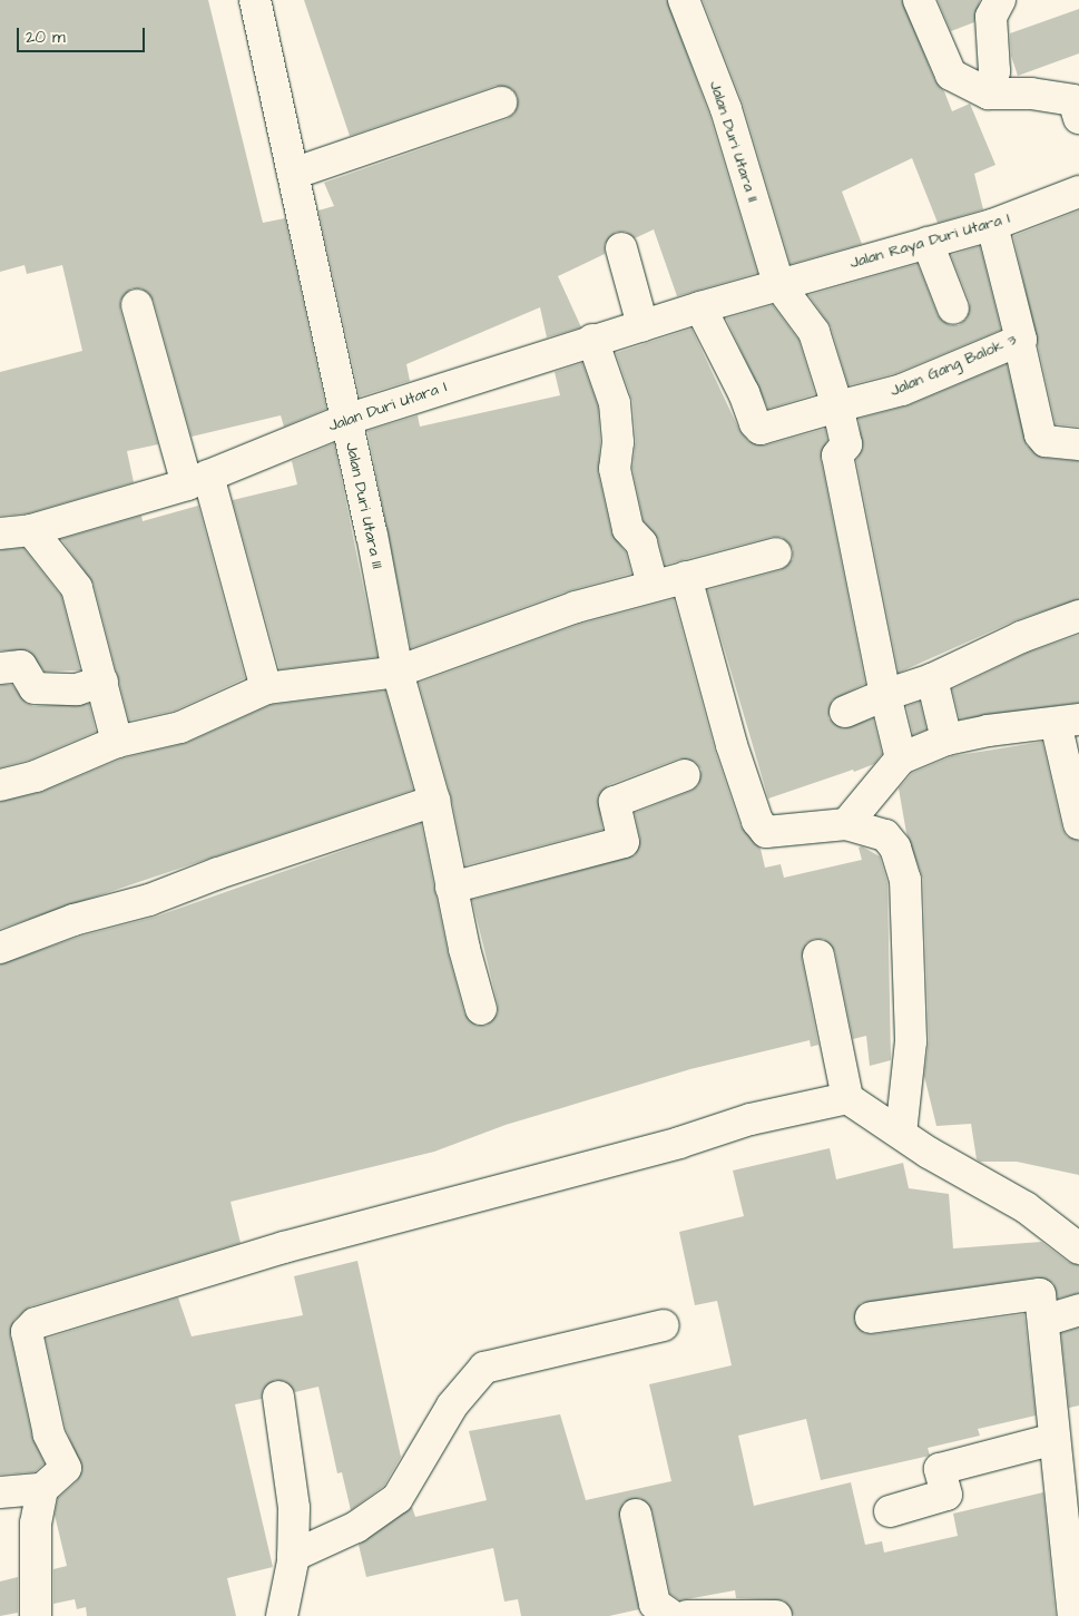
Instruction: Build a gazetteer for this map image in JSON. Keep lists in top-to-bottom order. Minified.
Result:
{"streets":{"street":["Jalan Duri Utara II","Jalan Raya Duri Utara I","Jalan Gang Balok 3","Jalan Duri Utara I","Jalan Duri Utara III"]},"crossings":[["Jalan Duri Utara II","Jalan Raya Duri Utara I"],["Jalan Duri Utara II","Jalan Gang Balok 3"],["Jalan Duri Utara II","Jalan Duri Utara I"],["Jalan Raya Duri Utara I","Jalan Gang Balok 3"],["Jalan Raya Duri Utara I","Jalan Duri Utara I"],["Jalan Gang Balok 3","Jalan Duri Utara I"],["Jalan Duri Utara I","Jalan Duri Utara III"]],"scale_bar":"20 m"}
